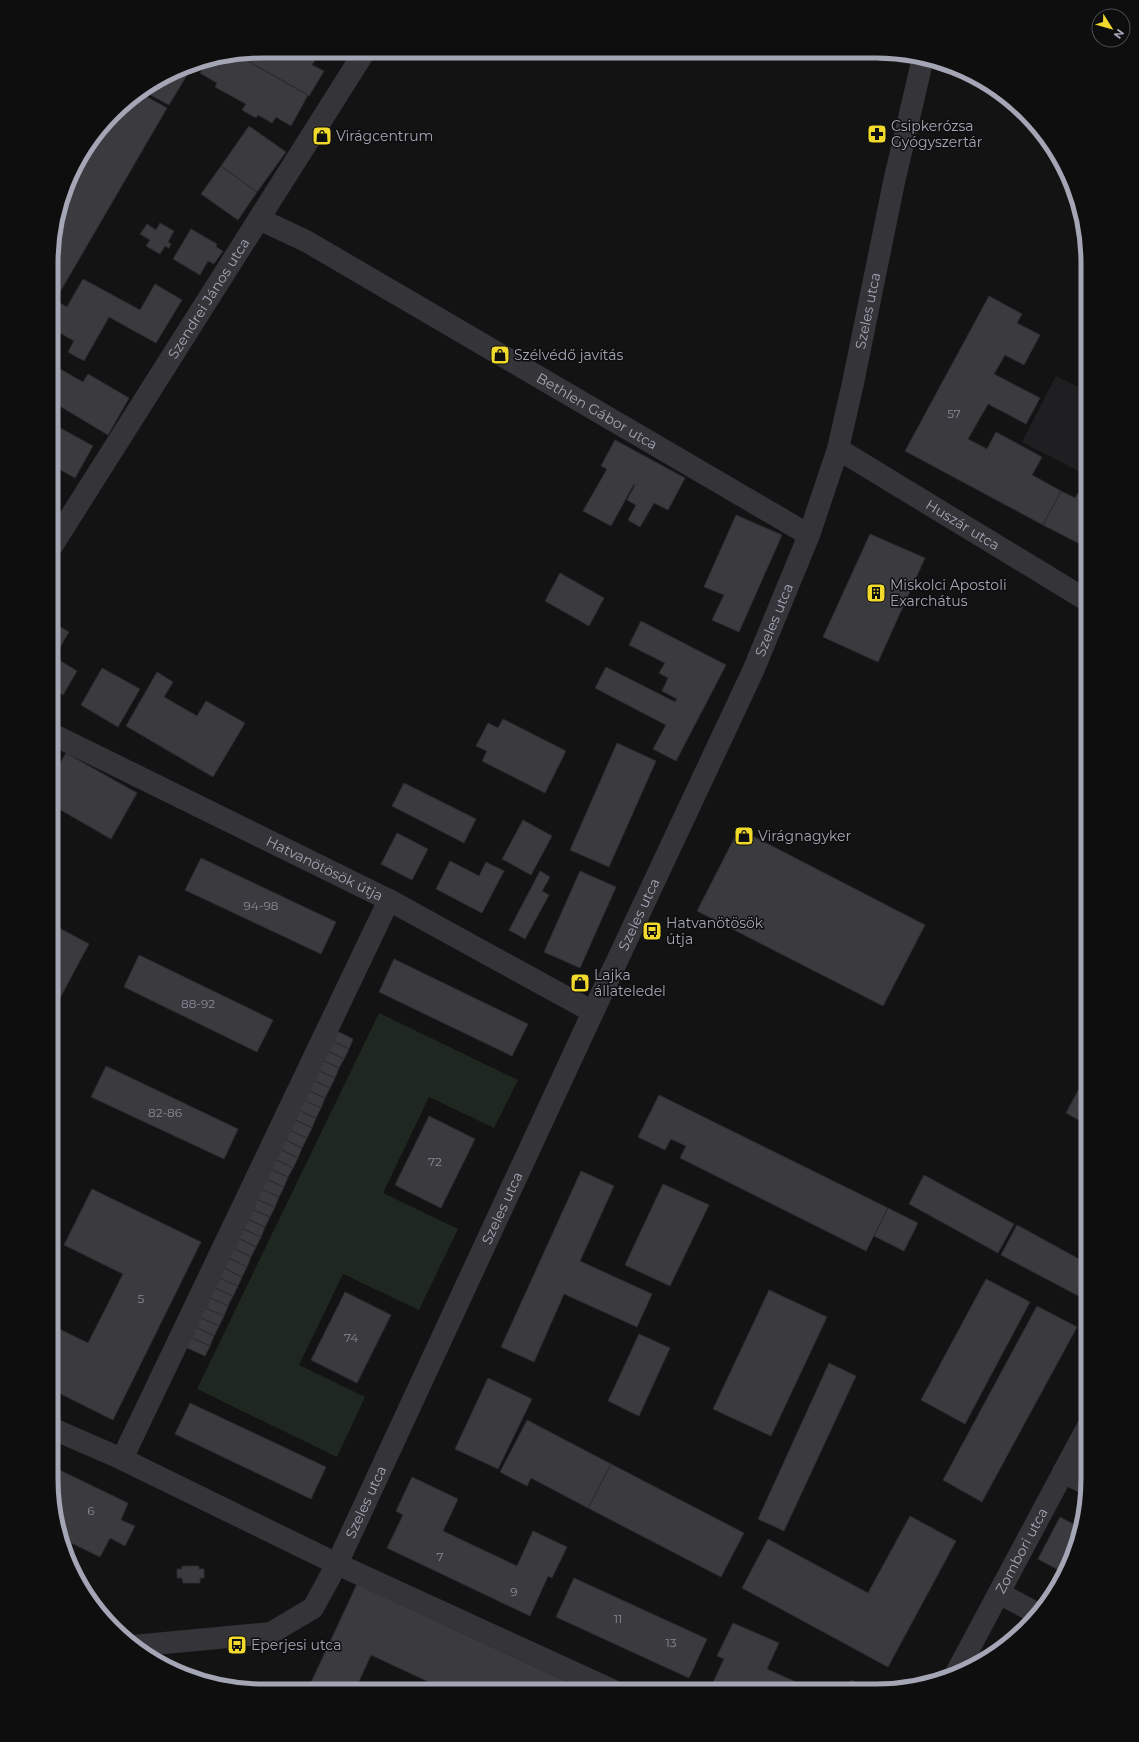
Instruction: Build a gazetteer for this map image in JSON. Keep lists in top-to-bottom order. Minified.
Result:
{"streets":{"street":["Szendrei János utca","Szeles utca","Bethlen Gábor utca","Huszár utca","Hatvanötösök útja","Zombori utca"]},"crossings":[["Szendrei János utca","Bethlen Gábor utca"],["Szeles utca","Bethlen Gábor utca"],["Szeles utca","Huszár utca"],["Szeles utca","Hatvanötösök útja"]],"places":{"pharmacy":["Csipkerózsa Gyógyszertár"],"shop":["Virágcentrum","Szélvédő javítás","Virágnagyker","Lajka állateledel"],"building":["Miskolci Apostoli Exarchátus"],"bus stop":["Hatvanötösök útja","Eperjesi utca"]},"house_numbers":["57","94-98","88-92","82-86","72","5","74","6","7","9","11","13"],"north":"bottom right"}
